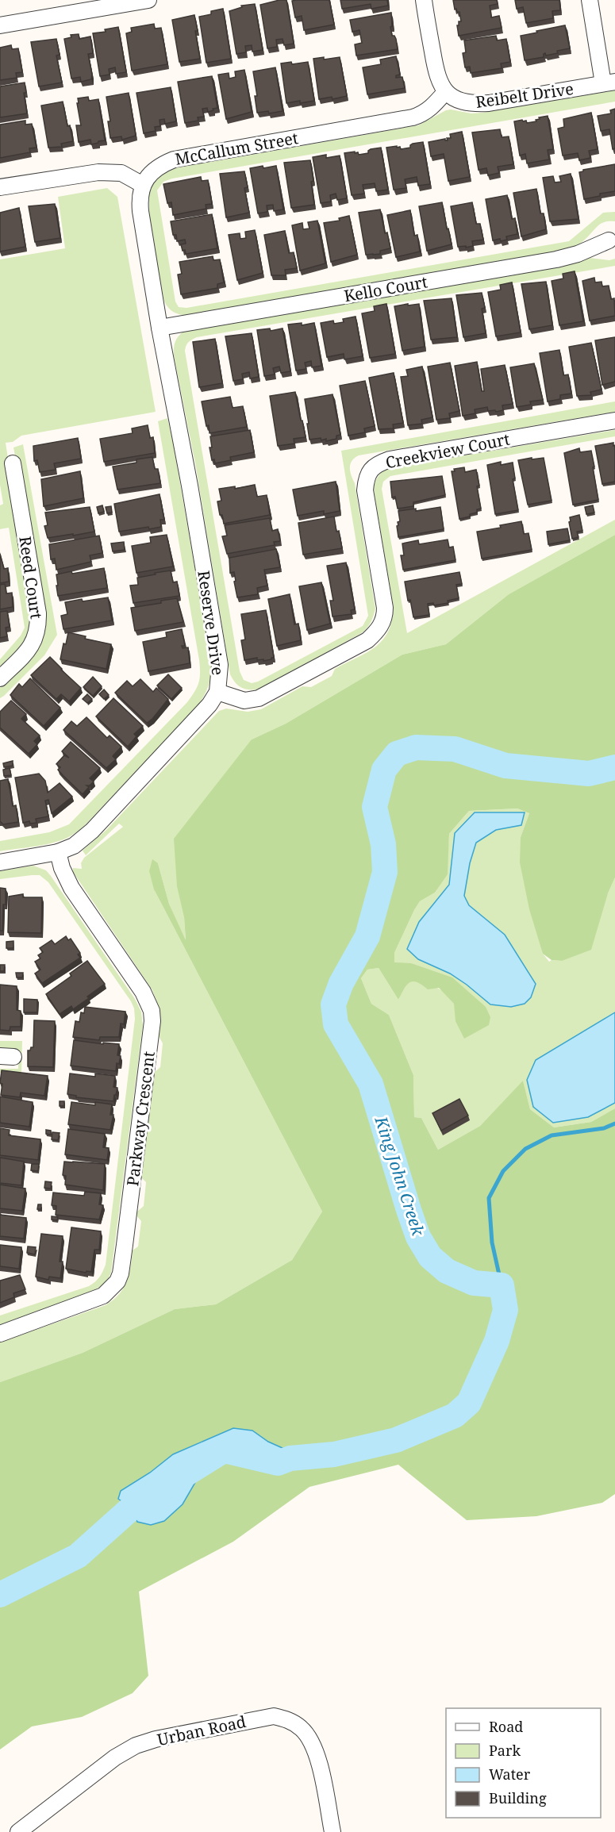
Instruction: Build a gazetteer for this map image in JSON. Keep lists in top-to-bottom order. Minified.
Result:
{"streets":{"street":["Reibelt Drive","McCallum Street","Kello Court","Creekview Court","Reed Court","Reserve Drive","Parkway Crescent","Urban Road"]},"crossings":[["Reibelt Drive","McCallum Street"],["Kello Court","Reserve Drive"],["Creekview Court","Reserve Drive"],["Reserve Drive","Parkway Crescent"]],"water":["King John Creek"],"legend":["Road","Park","Water","Building"]}
